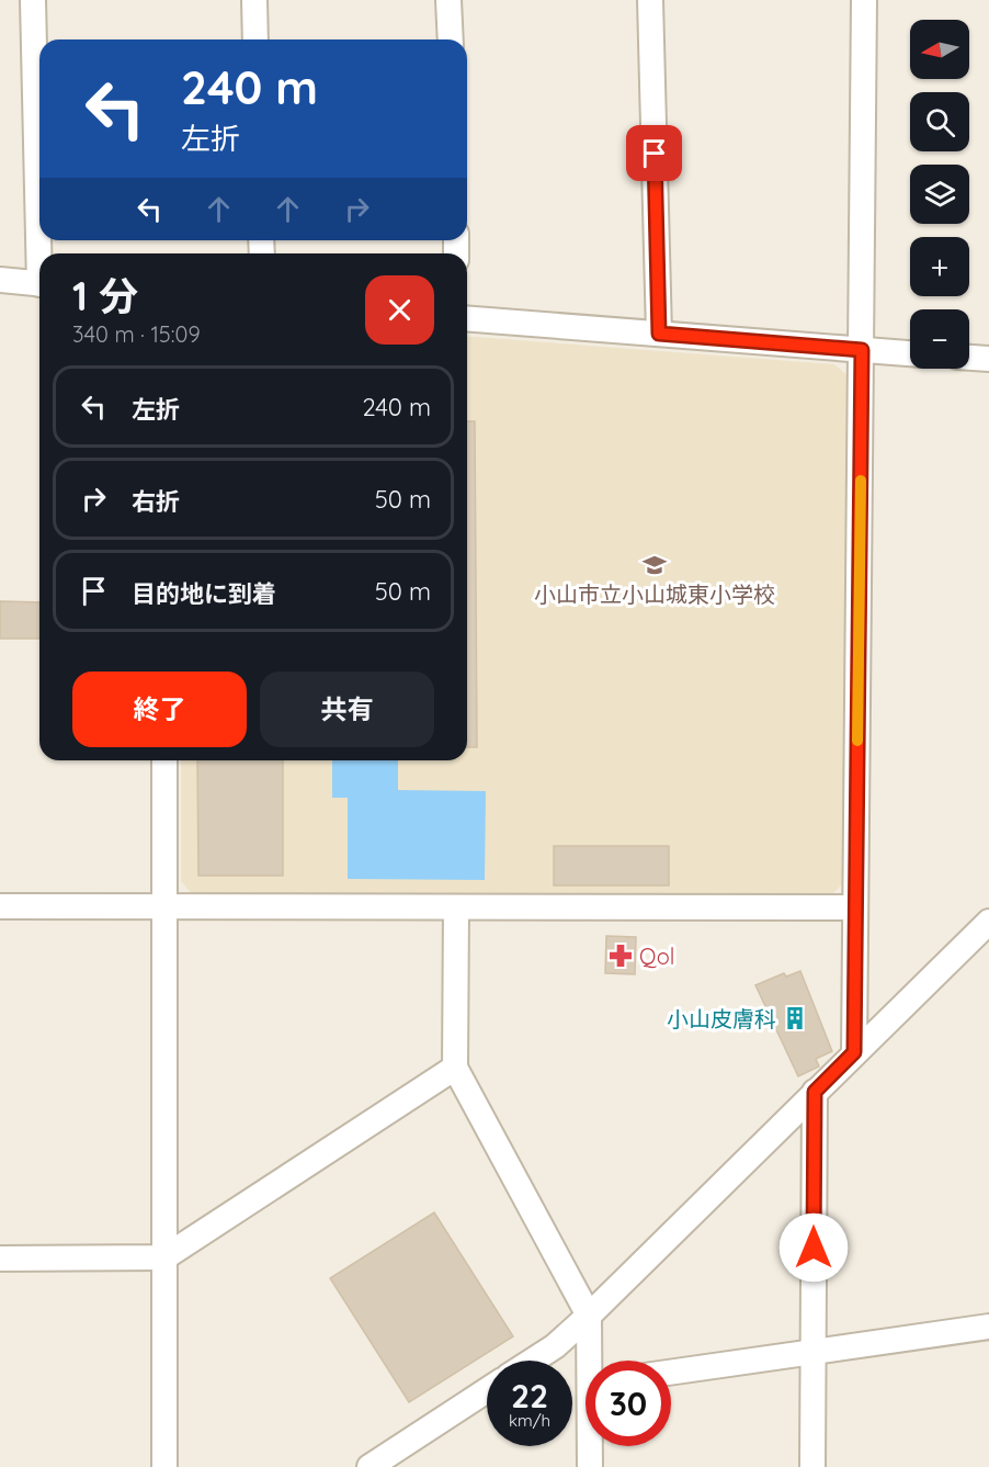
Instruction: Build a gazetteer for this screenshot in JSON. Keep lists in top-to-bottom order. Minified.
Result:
{"places":{"school or university":["小山市立小山城東小学校"],"pharmacy":["Qol"],"building":["小山皮膚科"]},"north":"left","page":{"map_buttons":["+","−"],"turn":["240 m","左折"],"heading":["1 分","340 m · 15:09"],"list":[{"name":"左折","value":"240 m"},{"name":"右折","value":"50 m"},{"name":"目的地に到着","value":"50 m"}],"buttons":["終了","共有"],"speed":"22 km/h","limit":"30"}}
